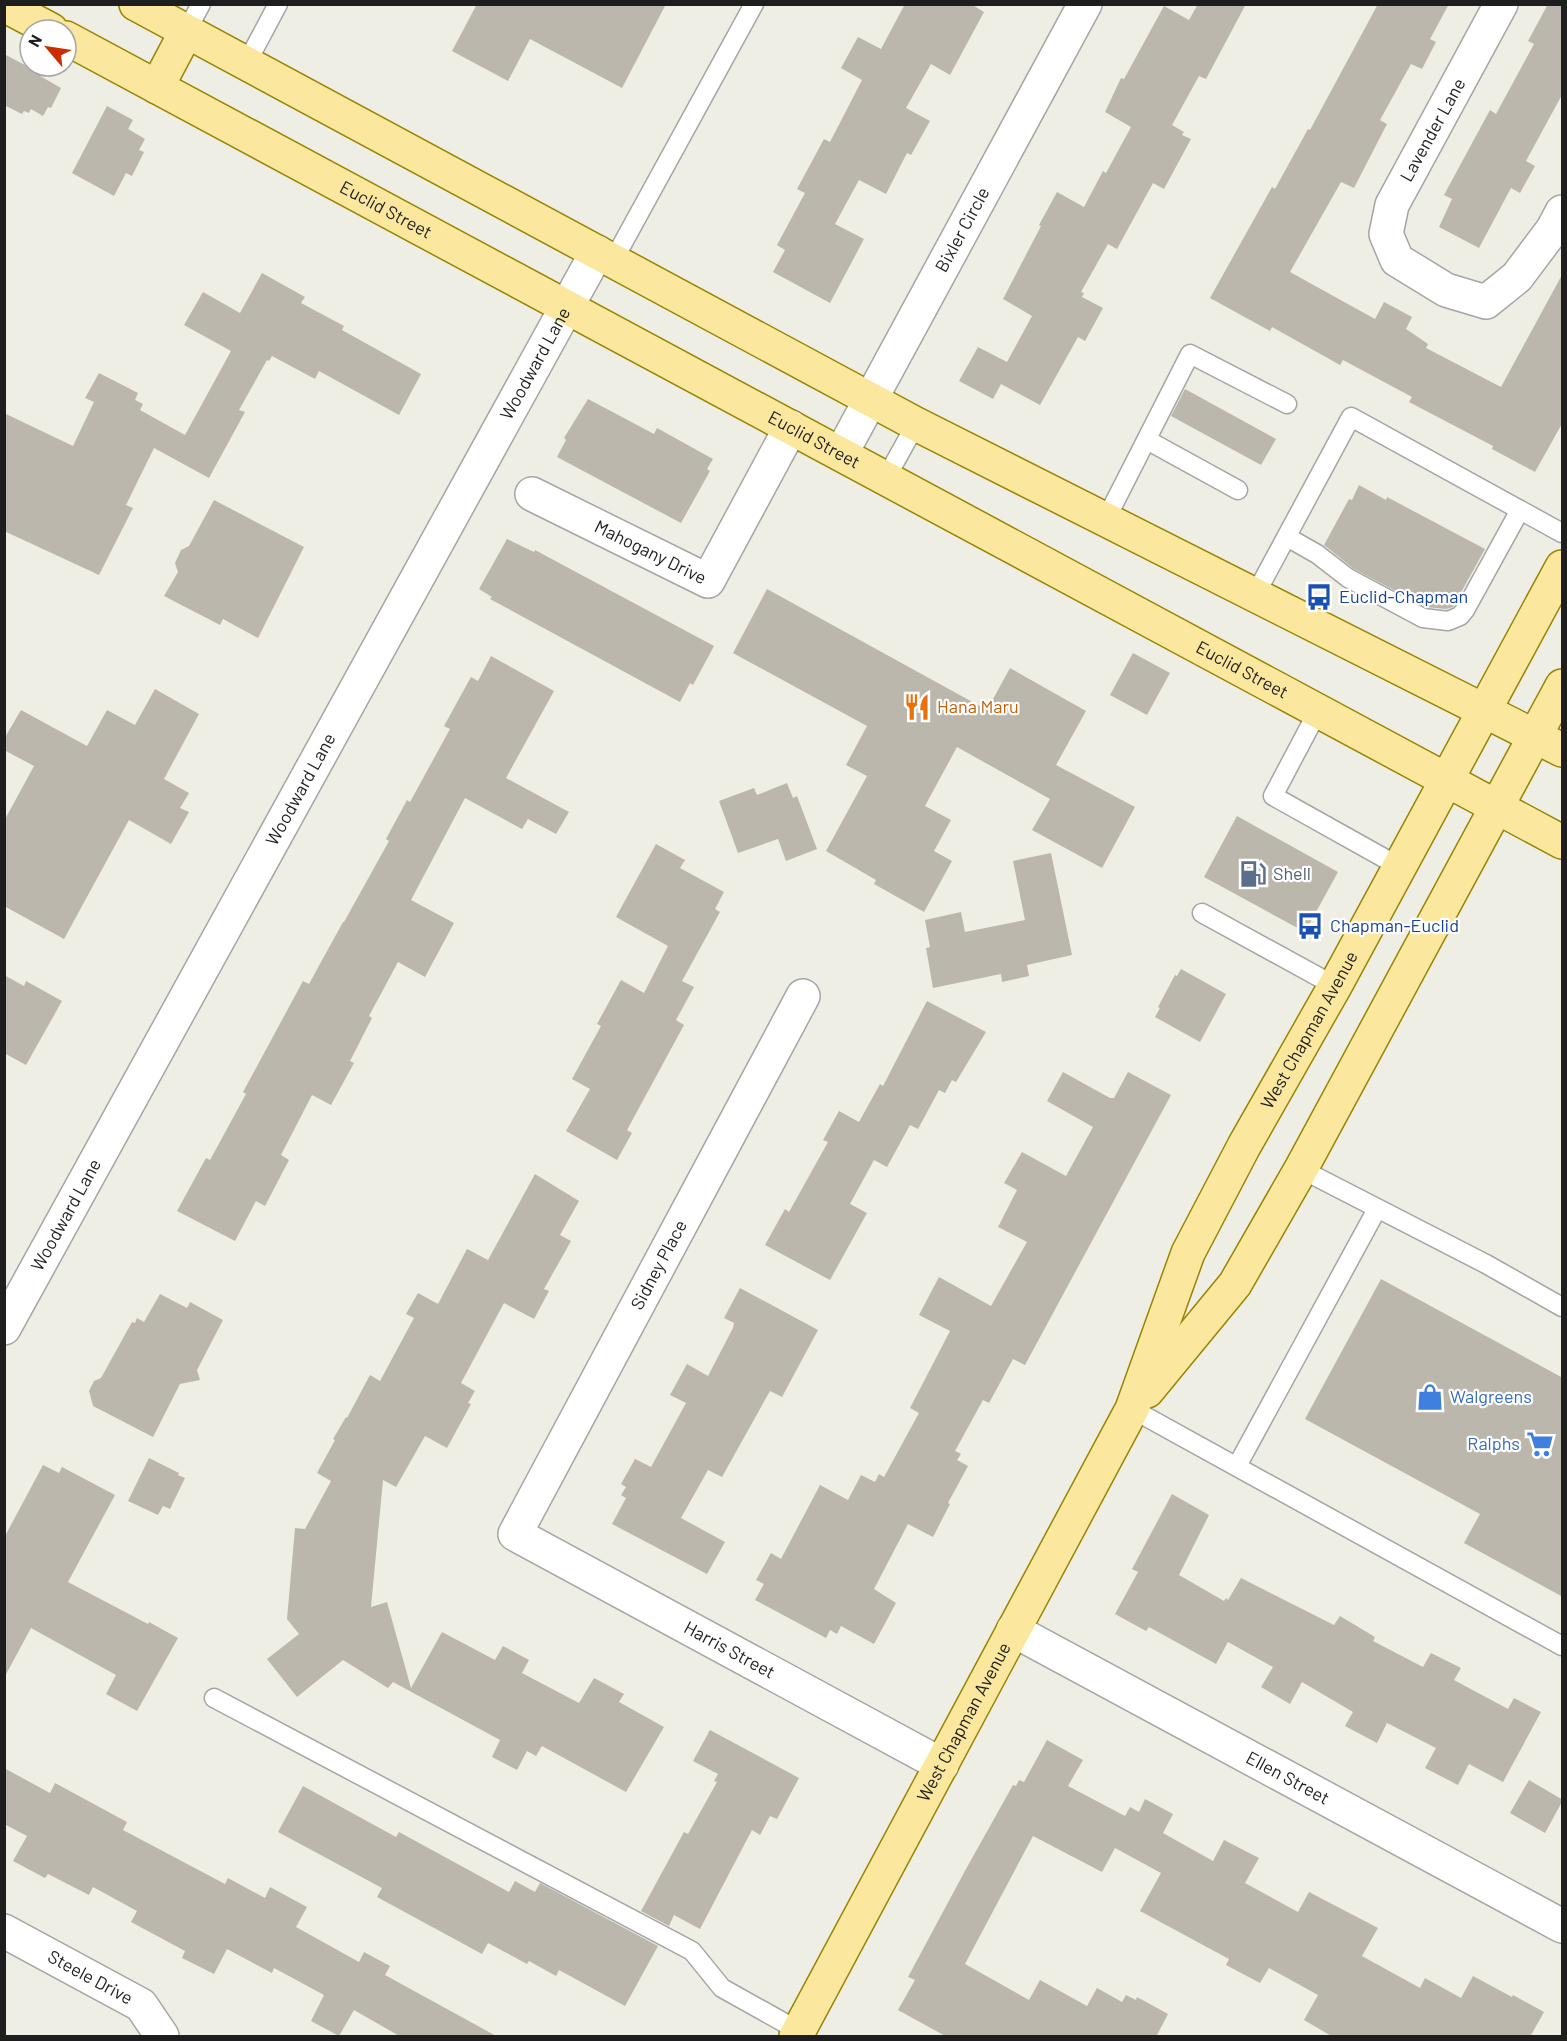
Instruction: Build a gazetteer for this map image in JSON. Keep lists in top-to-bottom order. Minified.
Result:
{"streets":{"main road":["Euclid Street","West Chapman Avenue"],"street":["Lavender Lane","Bixler Circle","Woodward Lane","Mahogany Drive","Sidney Place","Harris Street","Ellen Street","Steele Drive"]},"crossings":[["Euclid Street","Bixler Circle"],["Euclid Street","Woodward Lane"],["Euclid Street","Mahogany Drive"],["Euclid Street","West Chapman Avenue"],["West Chapman Avenue","Harris Street"],["West Chapman Avenue","Ellen Street"],["Sidney Place","Harris Street"]],"places":{"bus stop":["Euclid-Chapman","Chapman-Euclid"],"restaurant":["Hana Maru"],"fuel station":["Shell"],"shop":["Walgreens"],"supermarket":["Ralphs"]},"north":"top left"}
